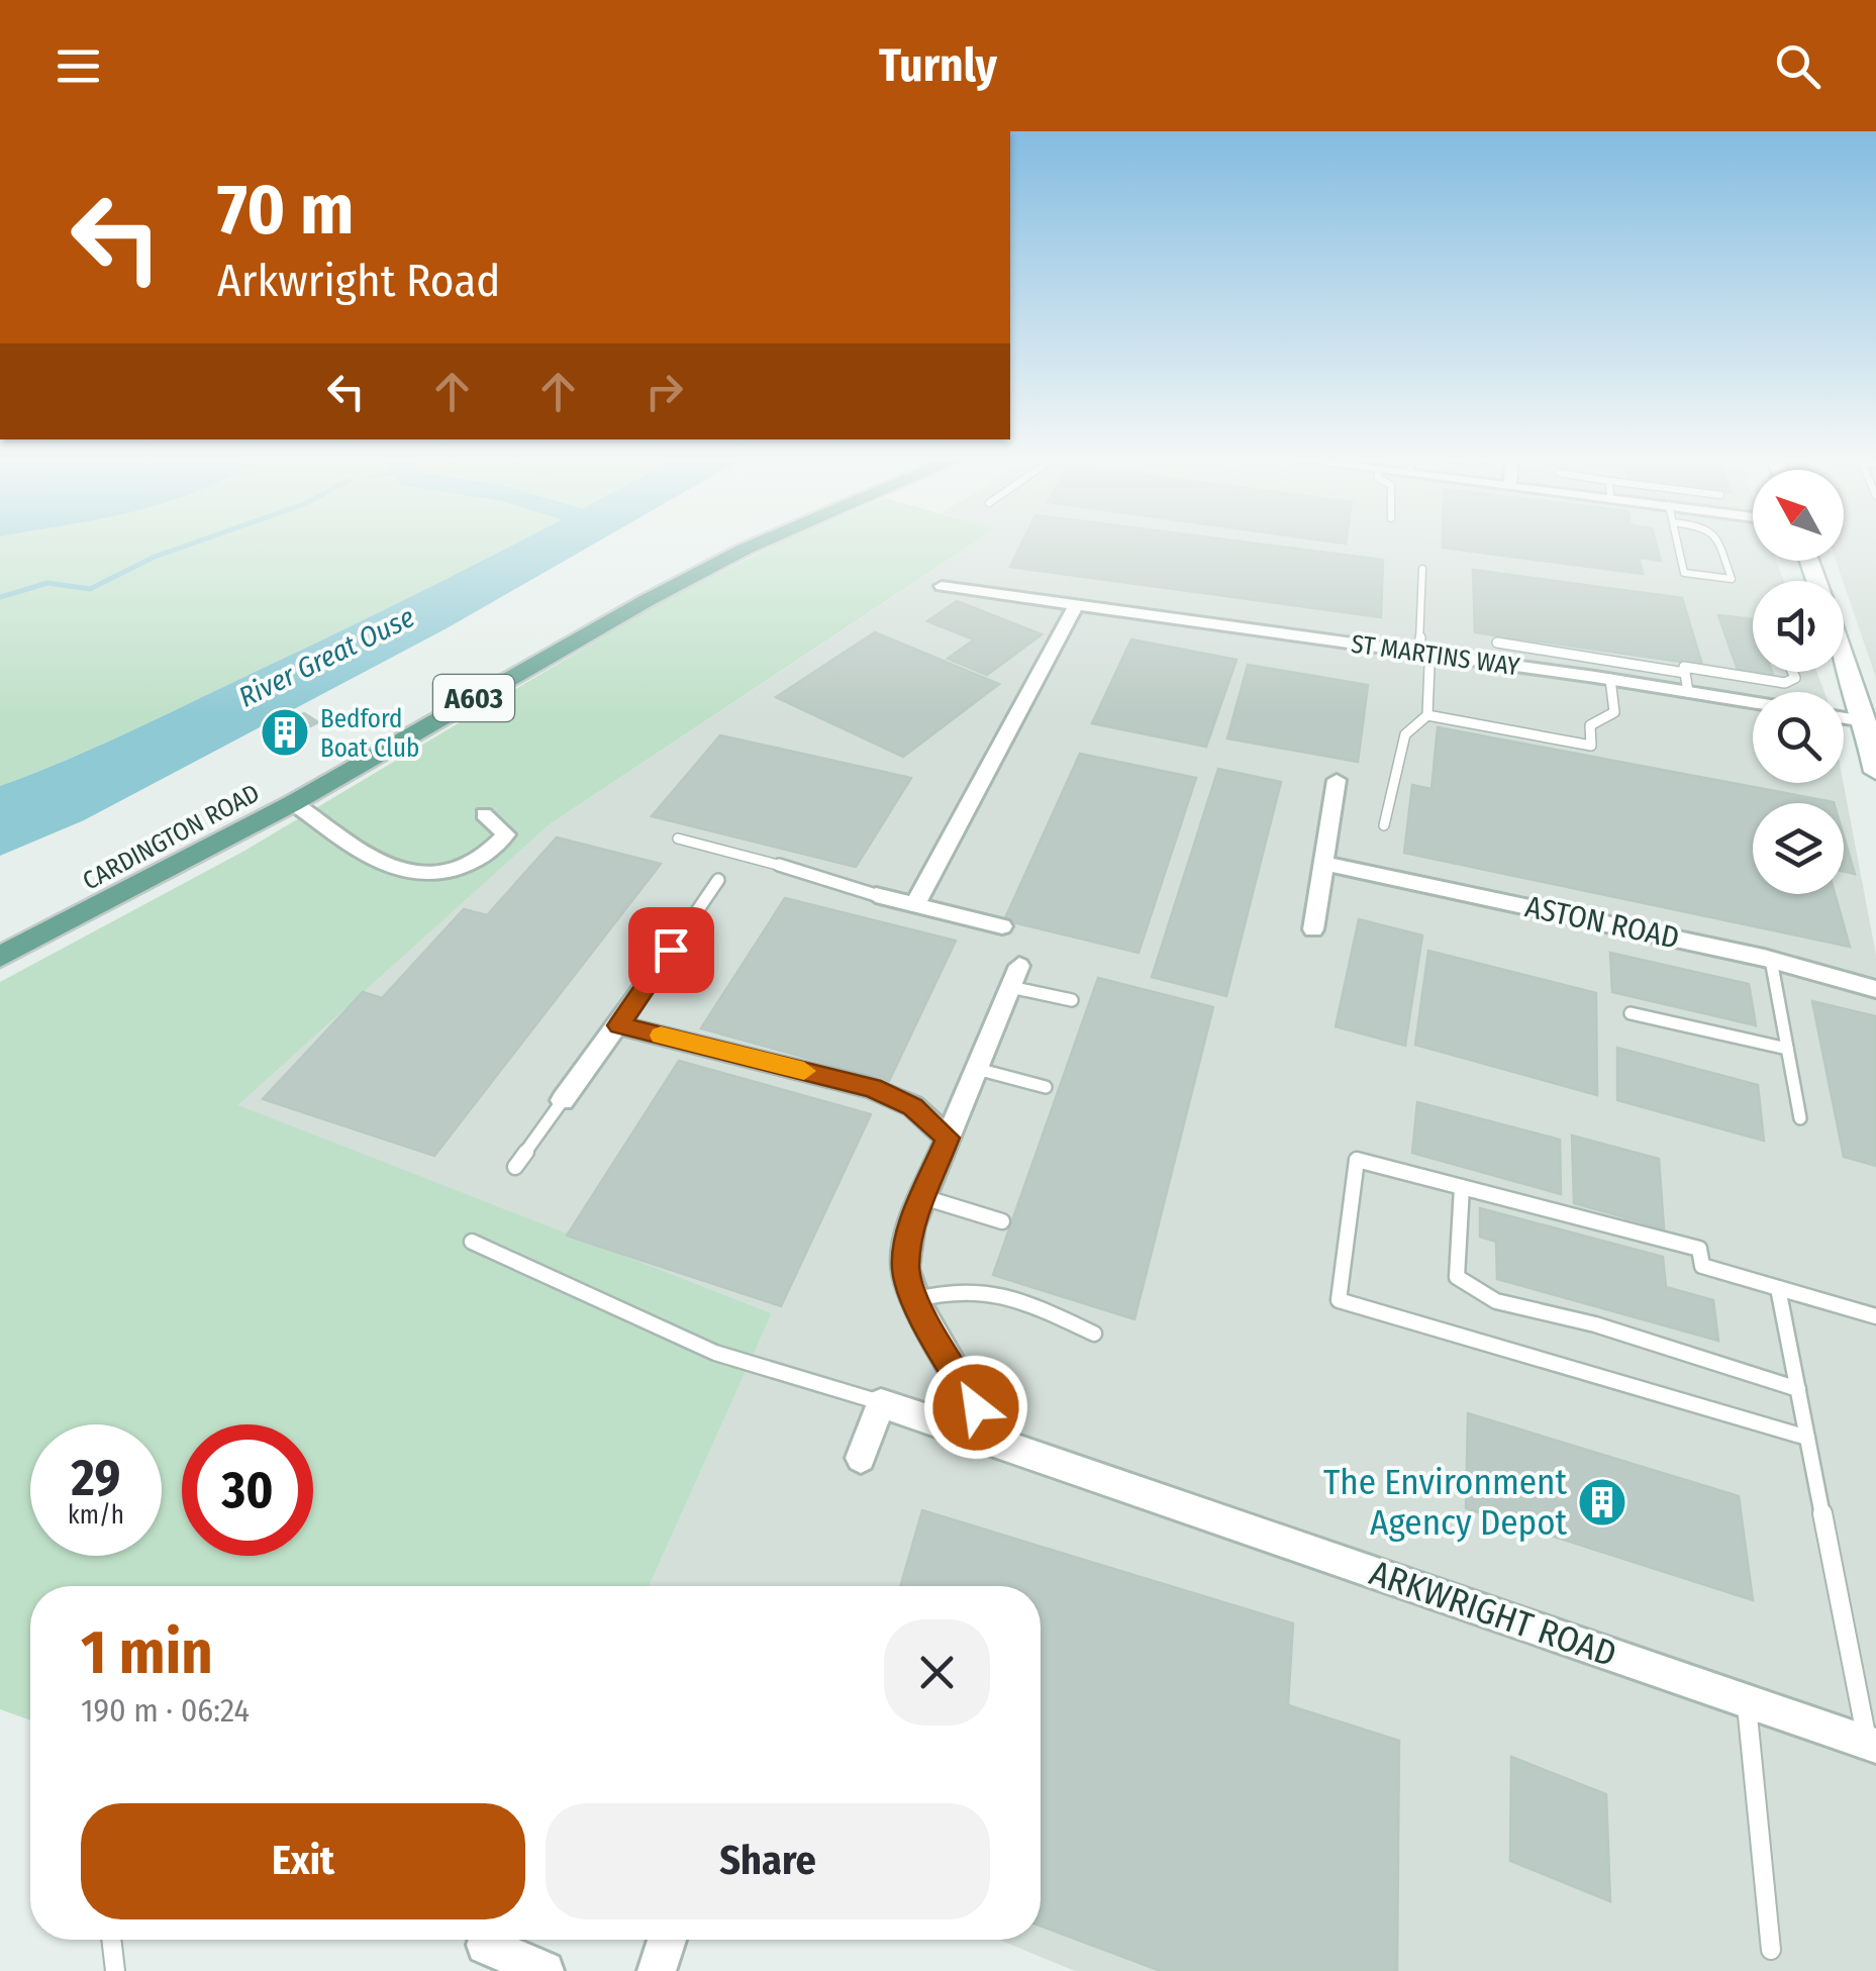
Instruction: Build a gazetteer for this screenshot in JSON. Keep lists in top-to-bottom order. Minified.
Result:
{"streets":{"main road":["A603","CARDINGTON ROAD"],"street":["ST MARTINS WAY","ASTON ROAD","ARKWRIGHT ROAD"]},"water":["River Great Ouse"],"places":{"building":["Bedford Boat Club","The Environment Agency Depot"]},"north":"top left","page":{"header":"Turnly","turn":["70 m","Arkwright Road"],"speed":"29 km/h","limit":"30","heading":["1 min","190 m · 06:24"],"buttons":["Exit","Share"]}}
